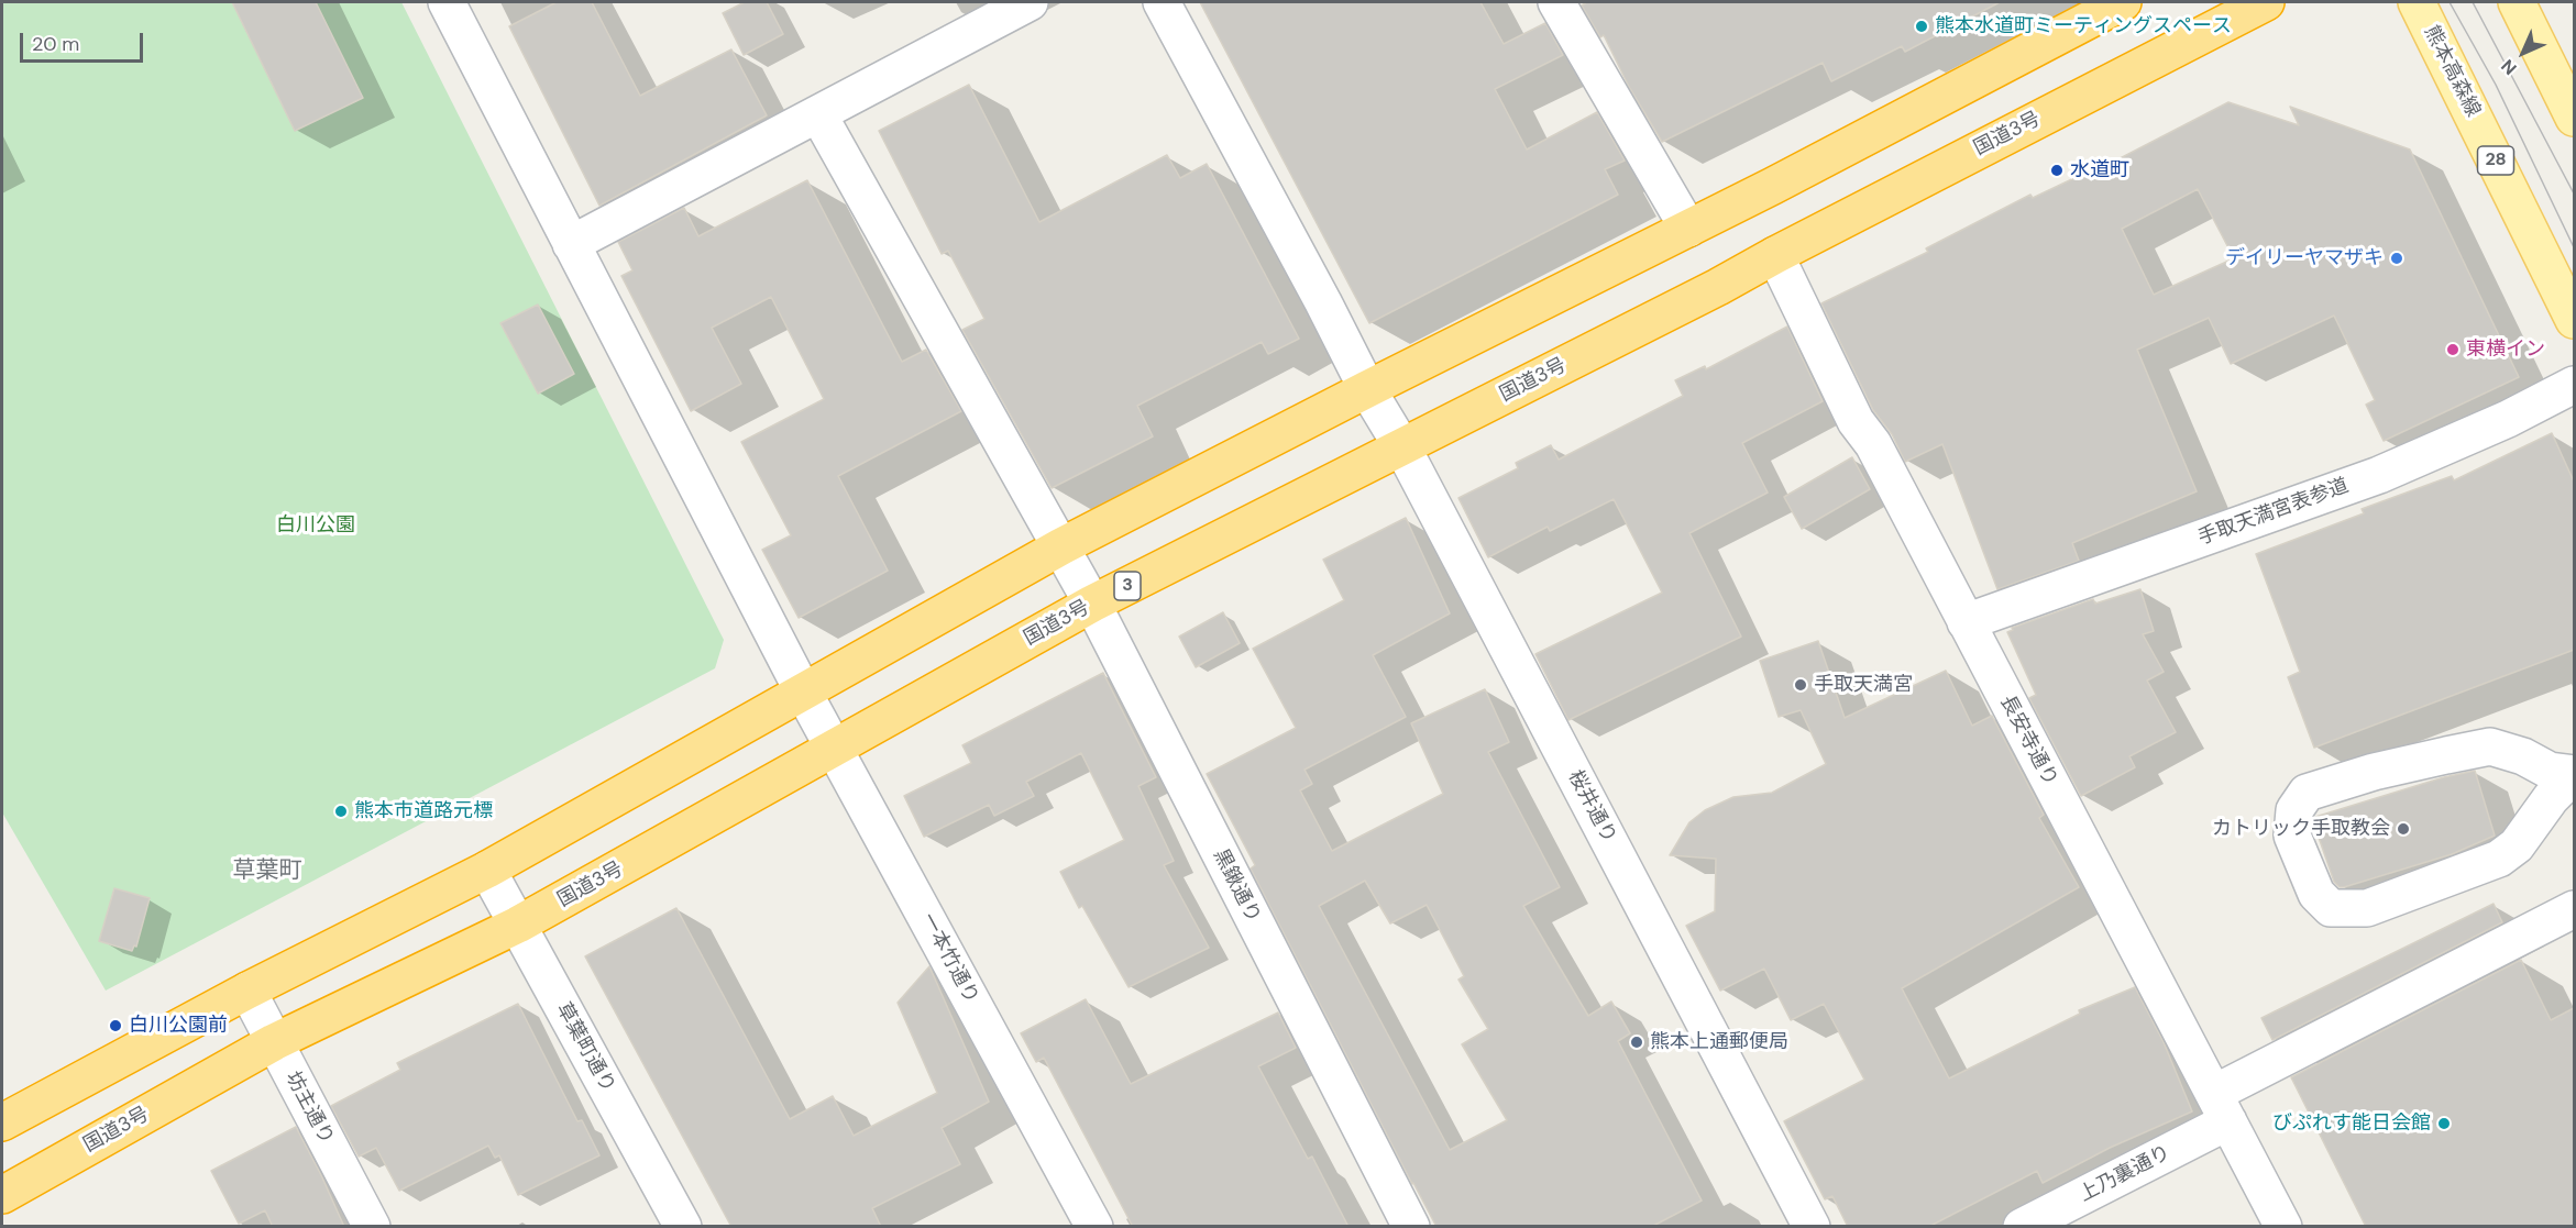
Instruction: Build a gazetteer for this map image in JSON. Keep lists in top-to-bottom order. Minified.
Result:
{"streets":{"highway":["国道3号","3"],"main road":["熊本高森線","28"],"street":["手取天満宮表参道","長安寺通り","桜井通り","黒鍬通り","一本竹通り","草葉町通り","坊主通り","上乃裏通り"]},"crossings":[["国道3号","長安寺通り"],["国道3号","桜井通り"],["国道3号","黒鍬通り"],["国道3号","一本竹通り"],["国道3号","草葉町通り"],["国道3号","坊主通り"],["手取天満宮表参道","長安寺通り"],["長安寺通り","上乃裏通り"]],"districts":["草葉町"],"parks":["白川公園"],"places":["熊本水道町ミーティングスペース","水道町","デイリーヤマザキ","東横イン","手取天満宮","熊本市道路元標","カトリック手取教会","白川公園前","熊本上通郵便局","びぷれす能日会館"],"scale_bar":"20 m","north":"bottom left"}
